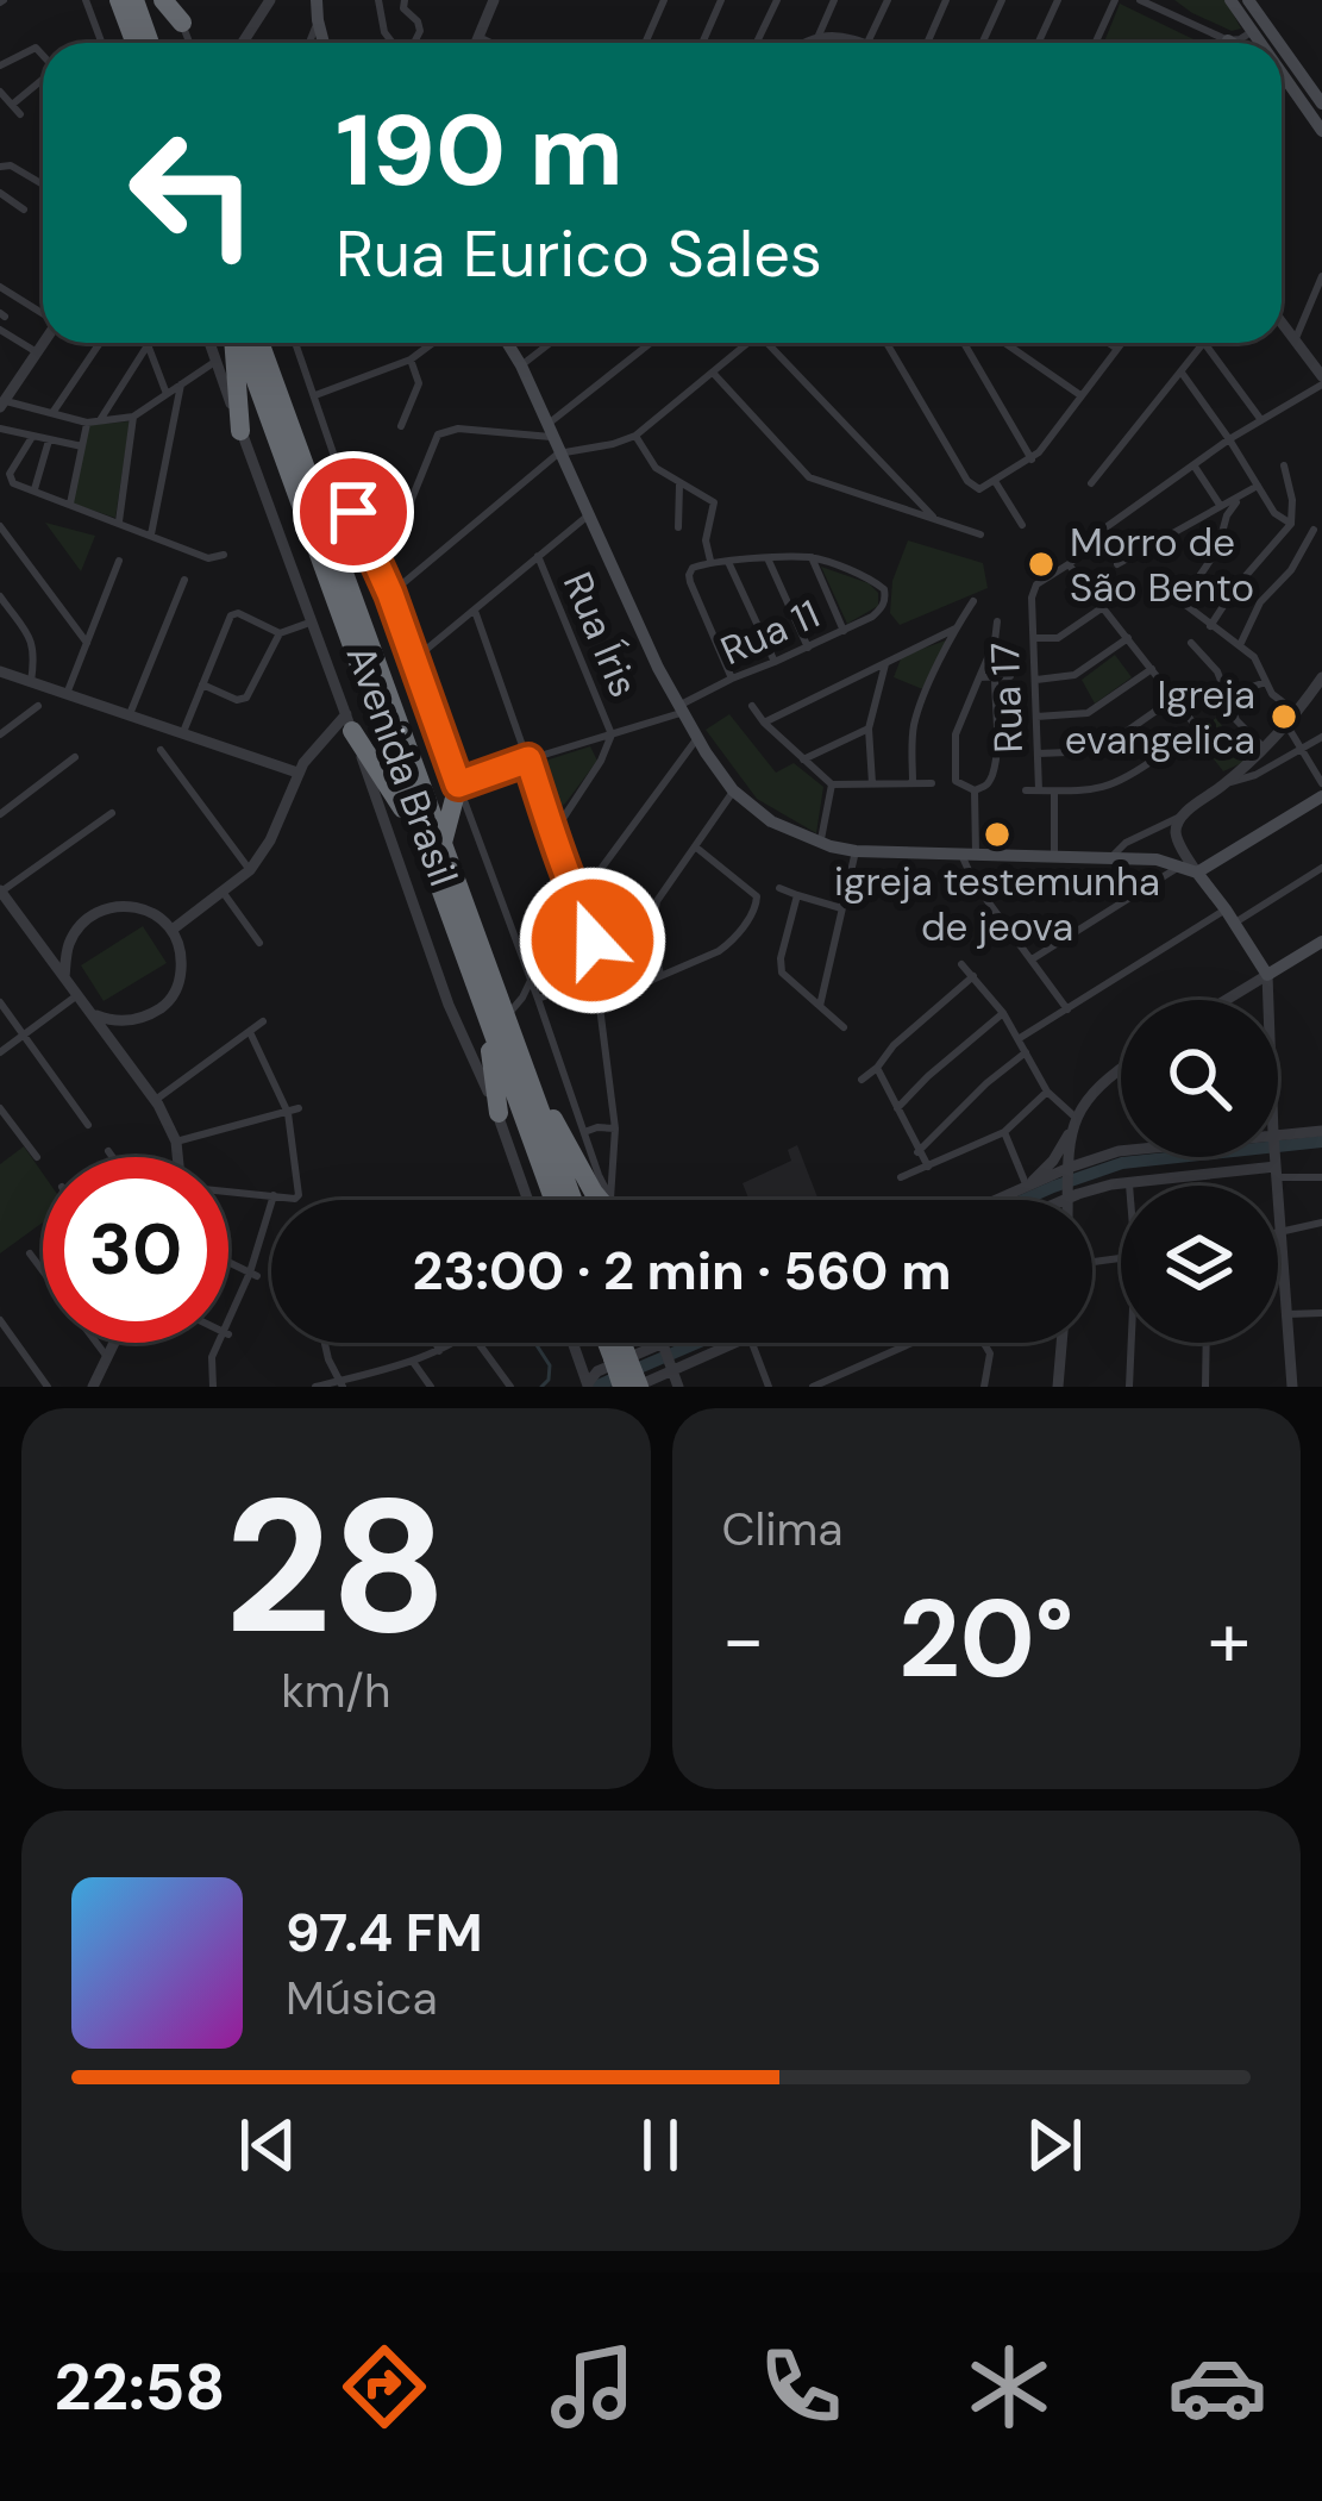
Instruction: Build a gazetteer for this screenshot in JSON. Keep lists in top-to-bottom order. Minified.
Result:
{"streets":{"highway":["Avenida Brasil"],"street":["Rua 11","Rua Íris","Rua 17"]},"crossings":[["Rua 11","Rua Íris"],["Rua 11","Avenida Brasil"]],"places":["Morro de São Bento","Igreja evangelica","igreja testemunha de jeova"],"page":{"turn":["190 m","Rua Eurico Sales"],"limit":"30","trip":"23:00 · 2 min · 560 m","tile":[["28","km/h"],"Clima"],"heat":["−","20°","+"],"song":["97.4 FM","Música"],"tabs":"22:58"}}
